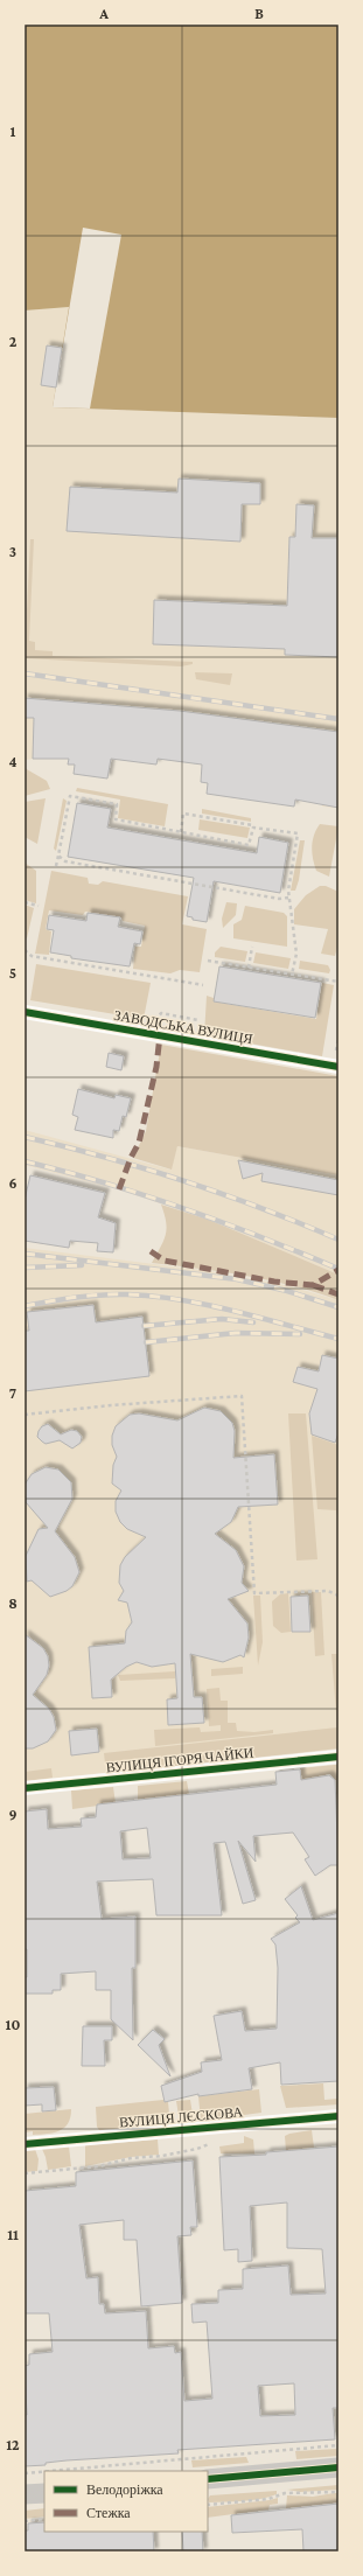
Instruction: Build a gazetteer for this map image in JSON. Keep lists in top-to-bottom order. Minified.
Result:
{"streets":{"street":["ЗАВОДСЬКА ВУЛИЦЯ","ВУЛИЦЯ ІГОРЯ ЧАЙКИ","ВУЛИЦЯ ЛЄСКОВА"]},"legend":["Велодоріжка","Стежка"],"grid":{"columns":["A","B"],"rows":["1","2","3","4","5","6","7","8","9","10","11","12"]}}
